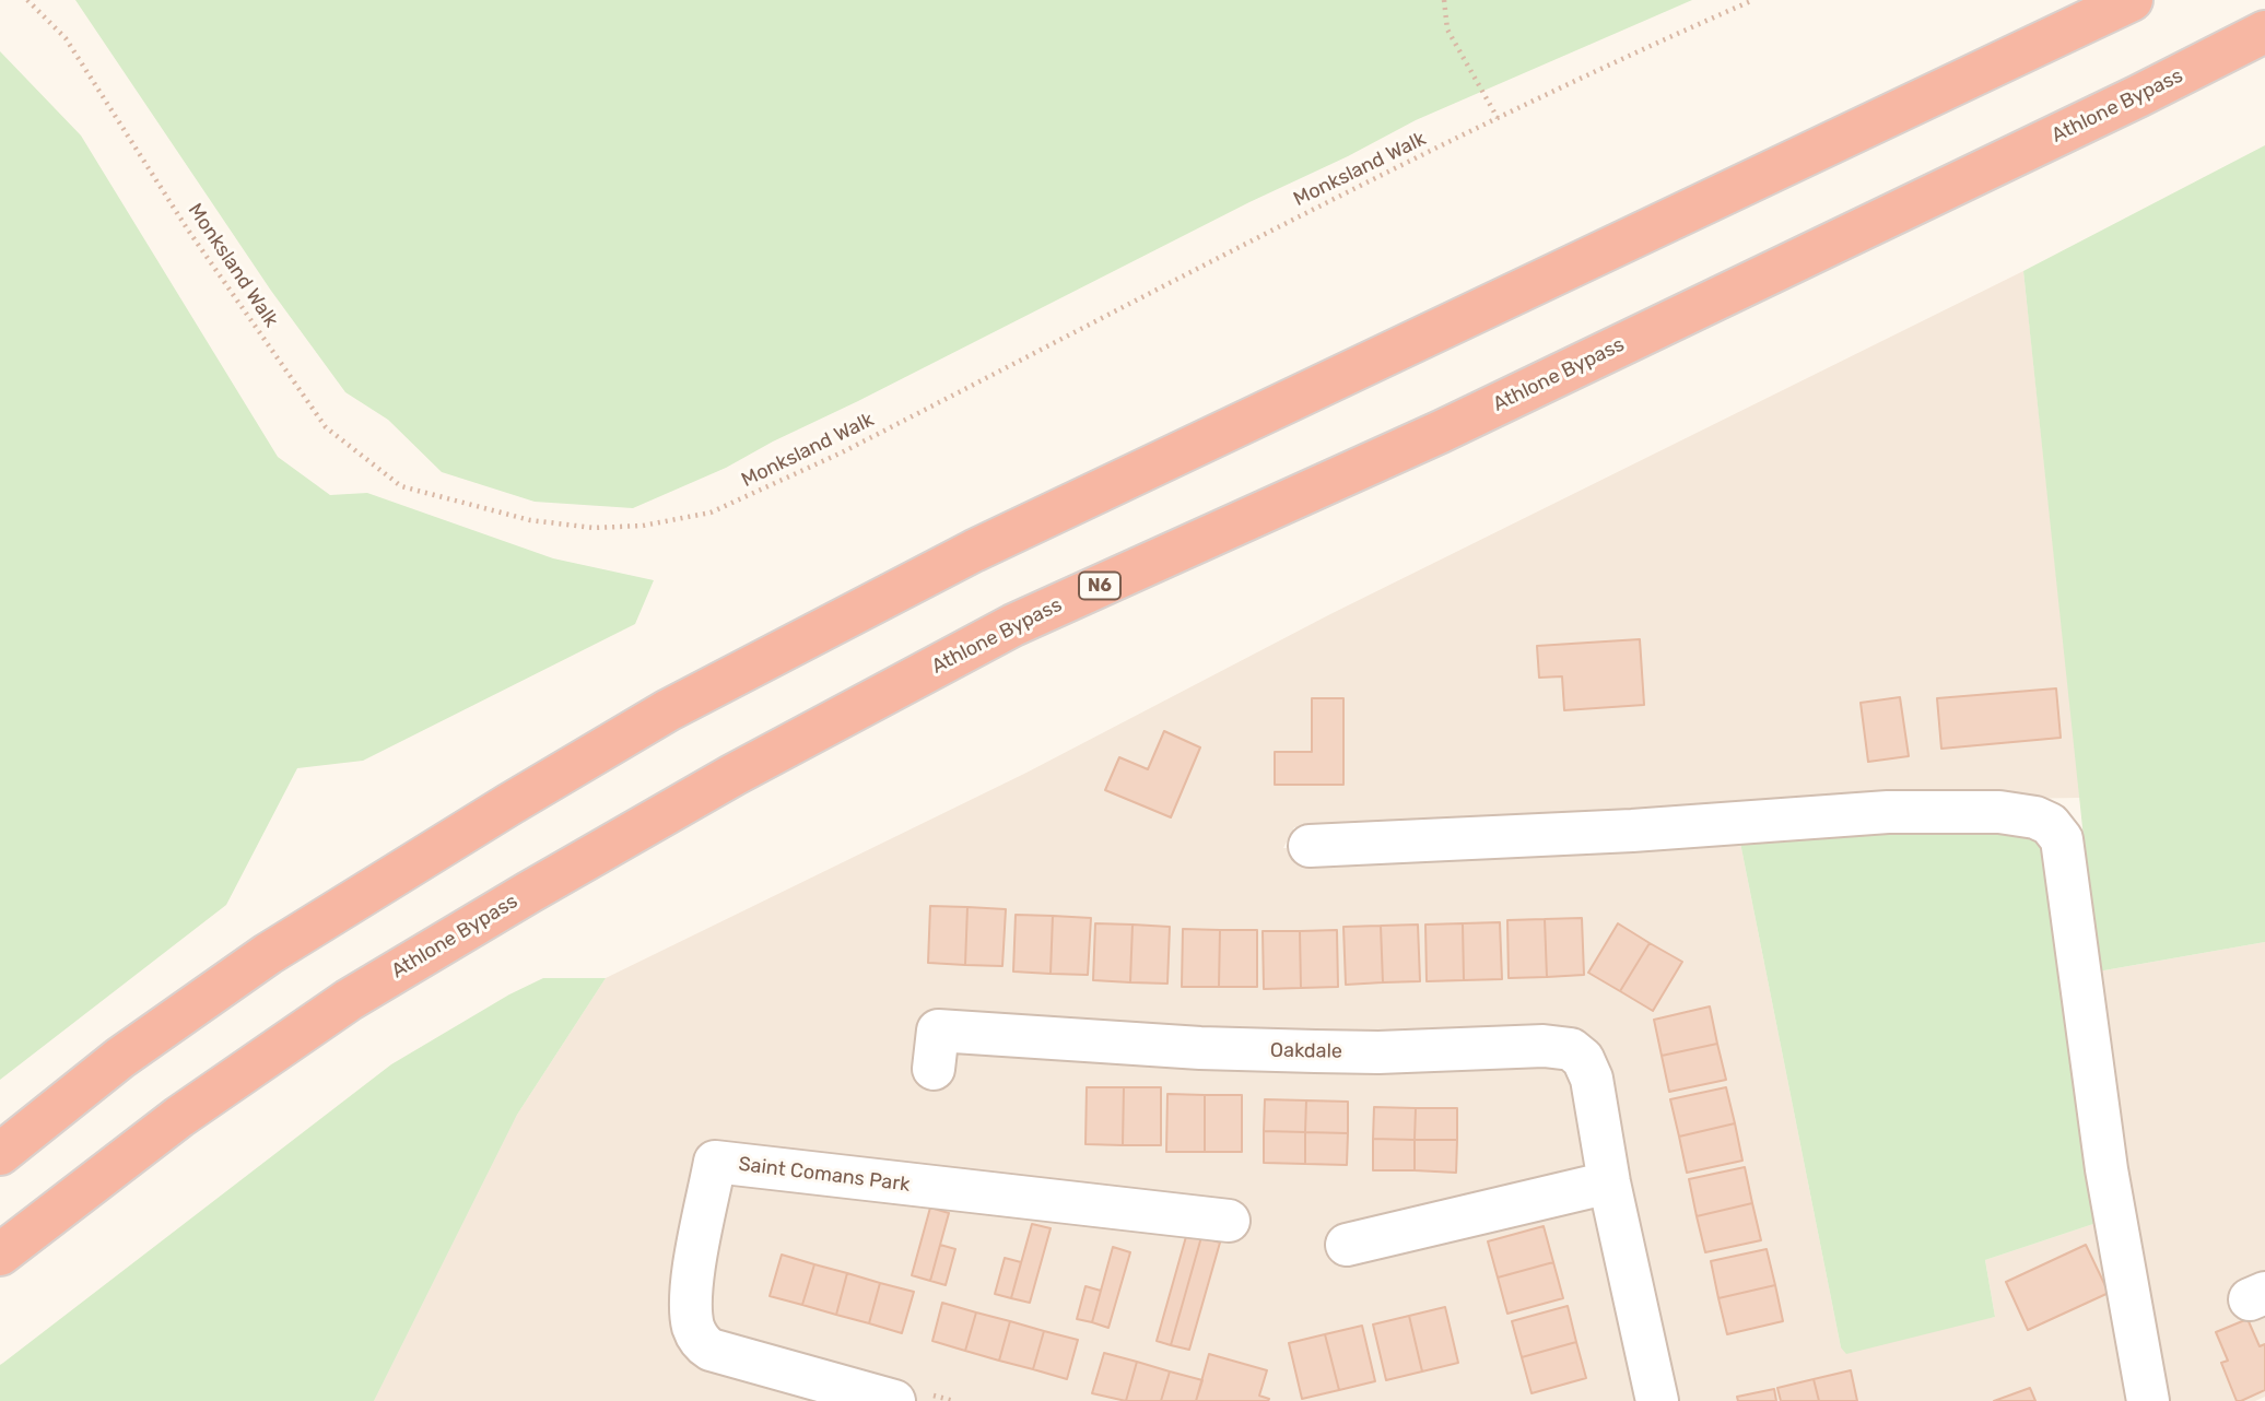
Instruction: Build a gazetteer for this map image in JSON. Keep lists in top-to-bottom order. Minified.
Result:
{"streets":{"highway":["Athlone Bypass","N6"],"street":["Oakdale","Saint Comans Park"],"path":["Monksland Walk"]}}
